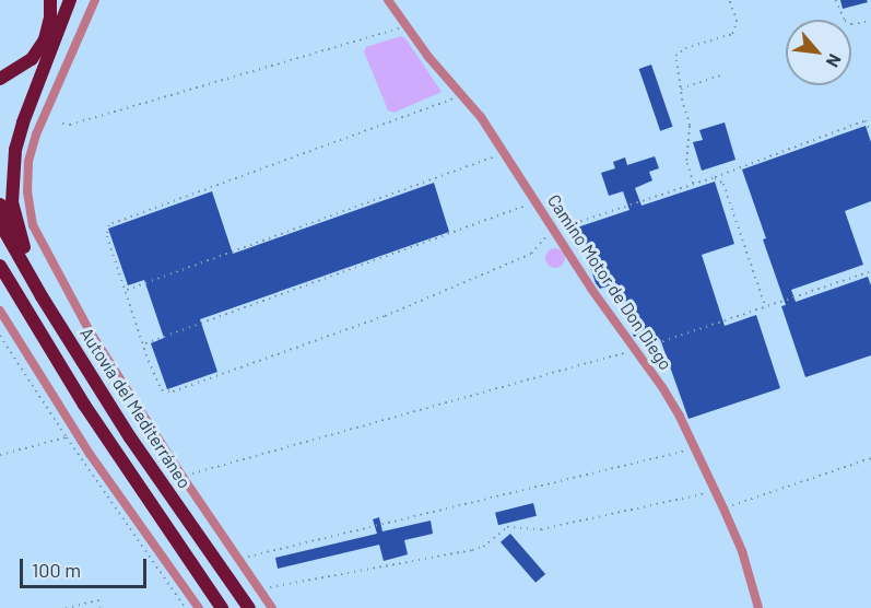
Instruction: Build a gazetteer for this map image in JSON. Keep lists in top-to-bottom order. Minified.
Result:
{"streets":{"highway":["Autovía del Mediterráneo"],"street":["Camino Motor de Don Diego"]},"scale_bar":"100 m","north":"bottom right"}
